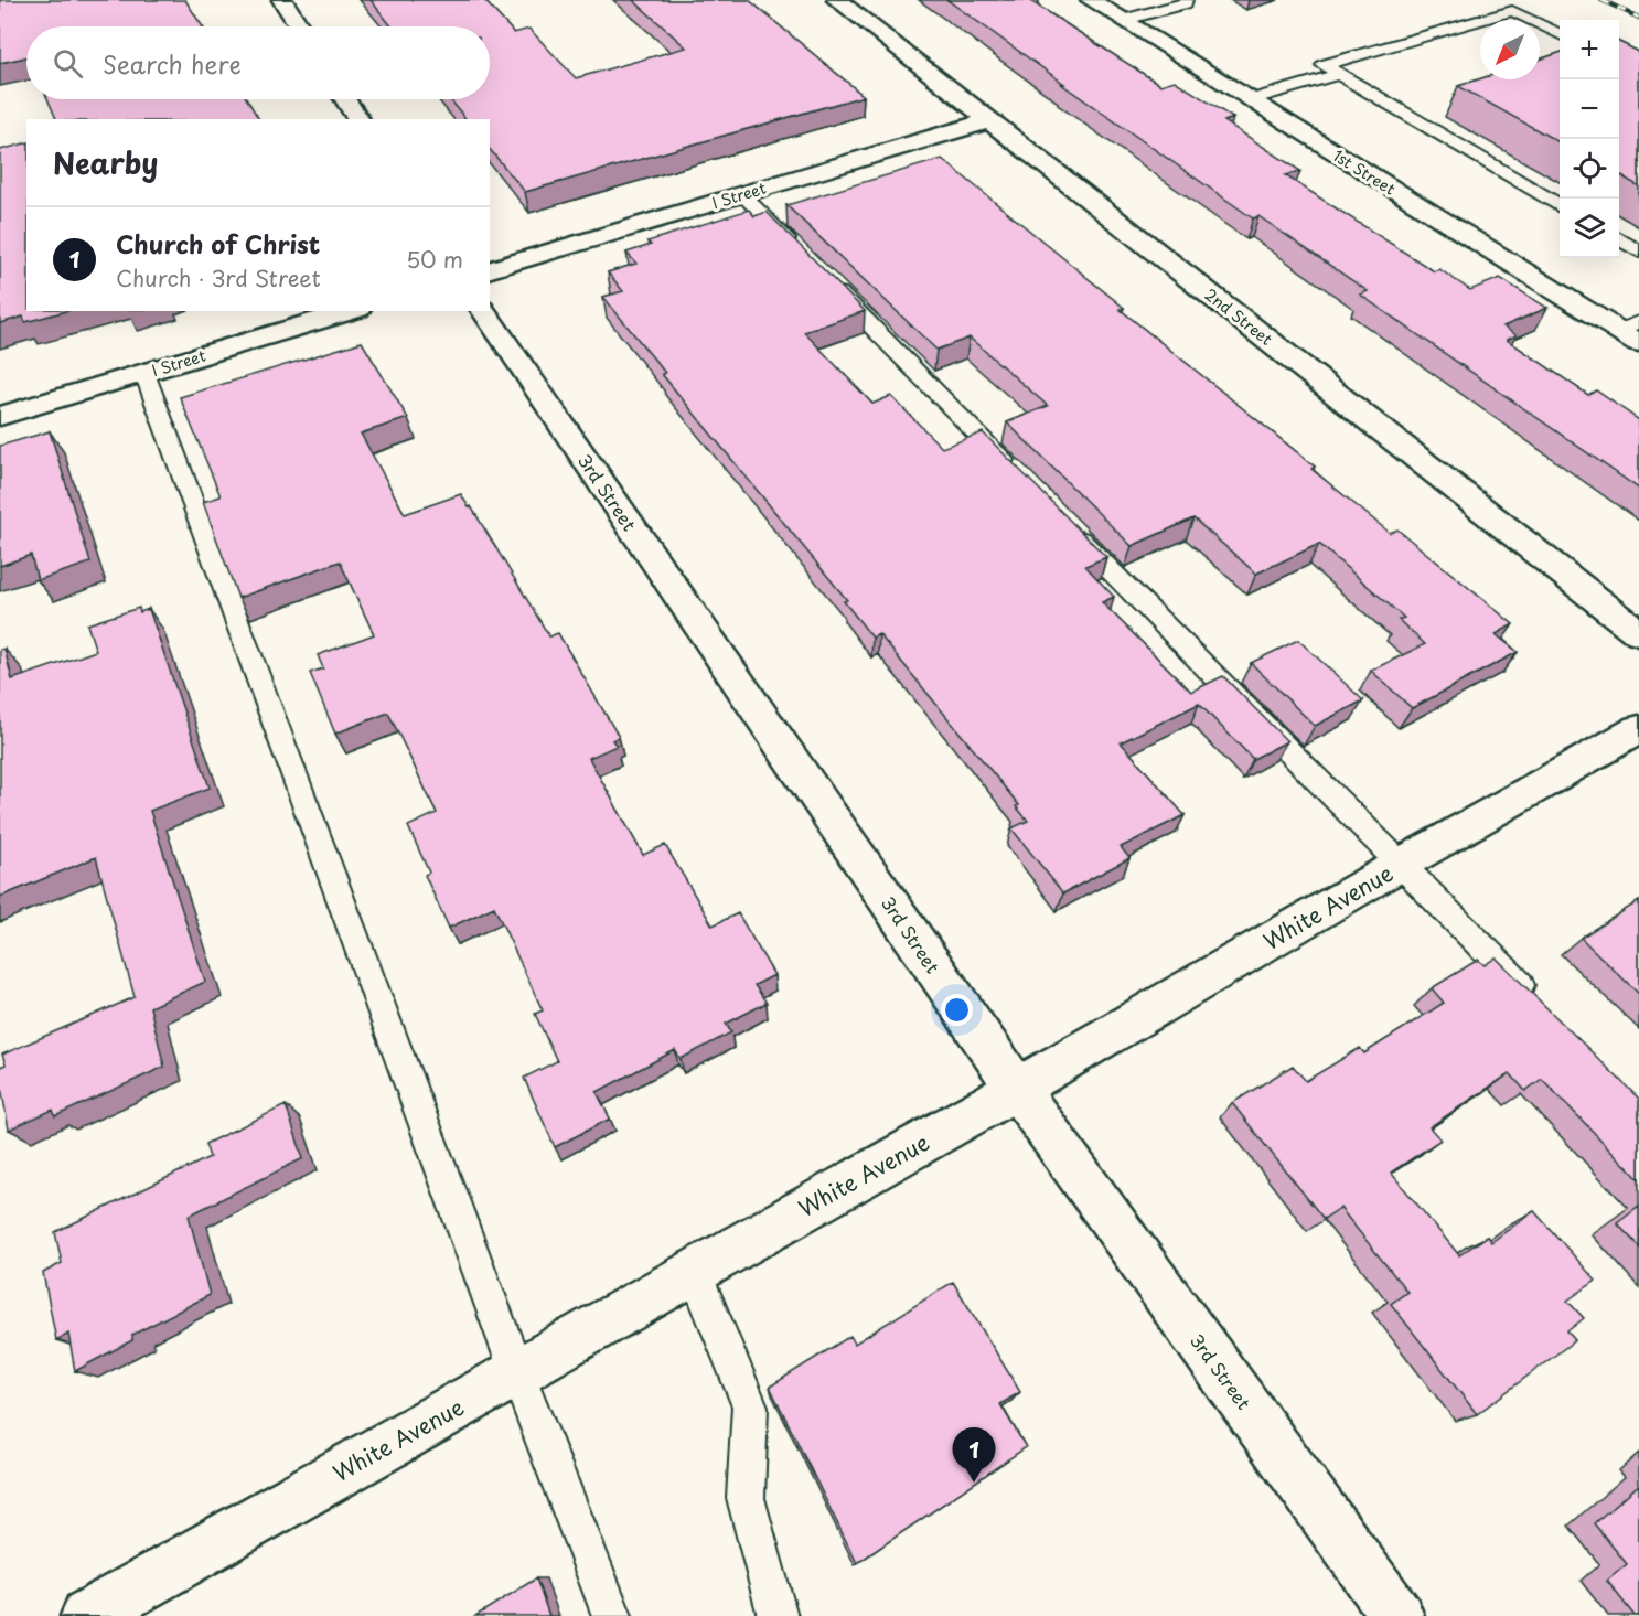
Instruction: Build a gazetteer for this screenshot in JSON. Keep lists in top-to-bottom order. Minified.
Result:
{"streets":{"street":["1st Street","I Street","2nd Street","3rd Street","White Avenue"]},"crossings":[["I Street","2nd Street"],["3rd Street","White Avenue"]],"north":"bottom left","page":{"map_buttons":["+","−"],"search":"Search here","heading":"Nearby","list":[{"mark":"1","name":"Church of Christ","note":"Church · 3rd Street","value":"50 m"}],"pins":"1"}}
